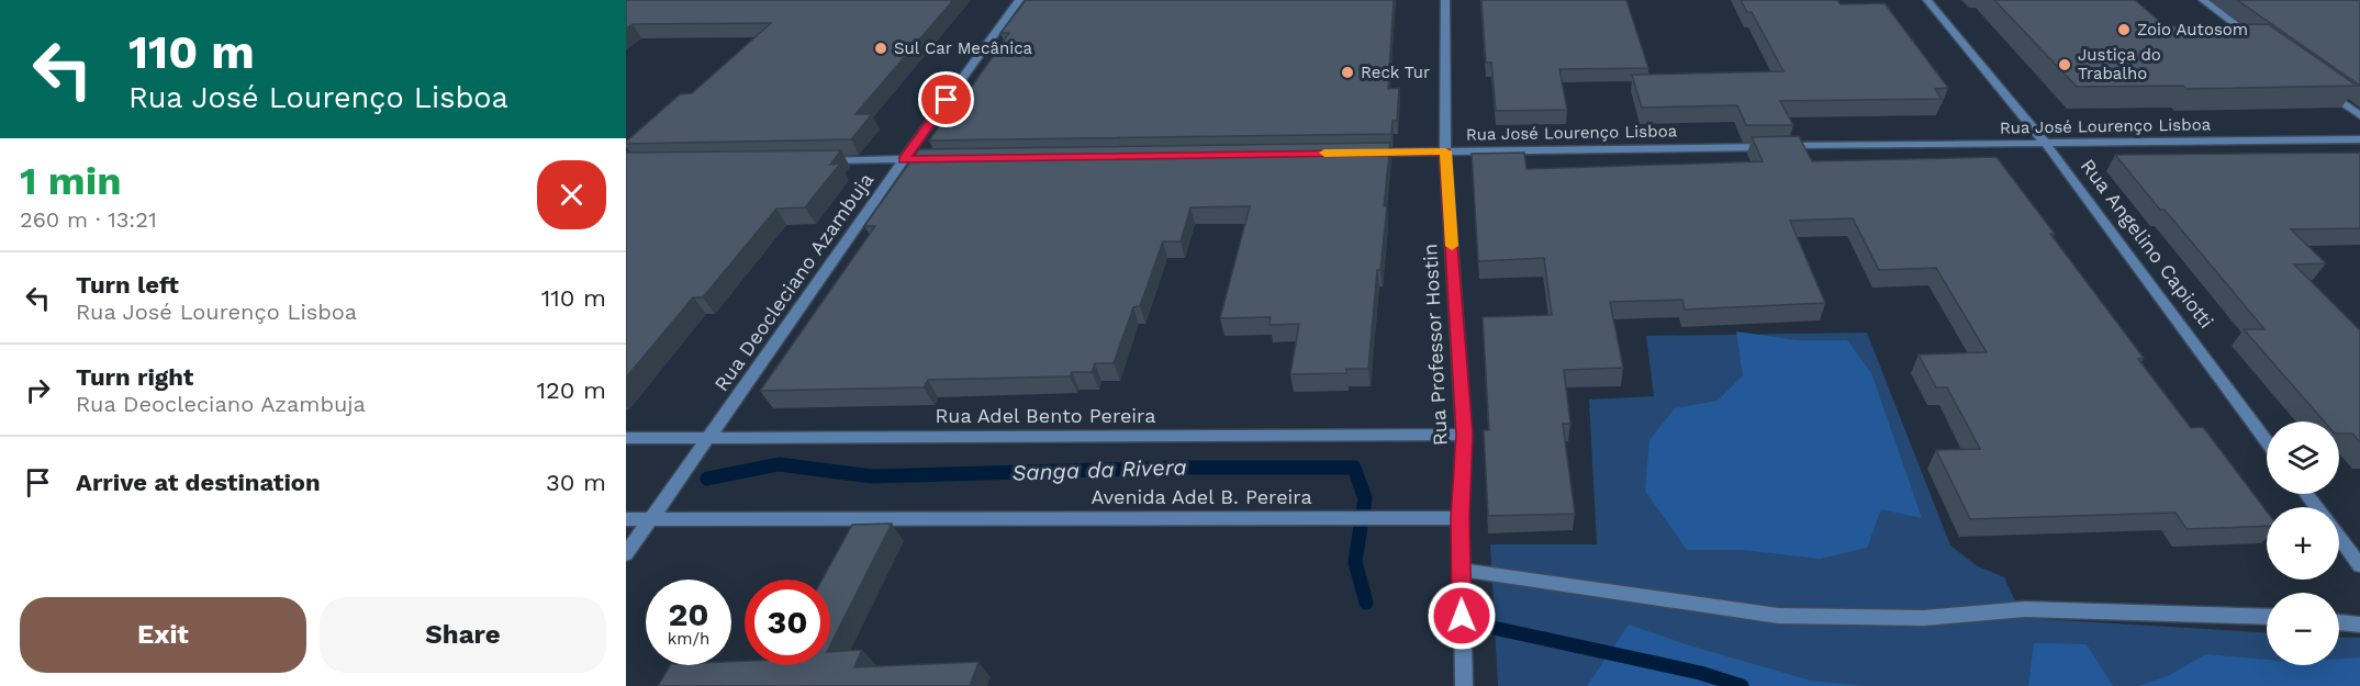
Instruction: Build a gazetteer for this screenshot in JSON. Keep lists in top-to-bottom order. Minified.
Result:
{"streets":{"street":["Rua José Lourenço Lisboa","Rua Angelino Capiotti","Rua Deocleciano Azambuja","Rua Professor Hostin","Rua Adel Bento Pereira","Avenida Adel B. Pereira"]},"crossings":[["Rua José Lourenço Lisboa","Rua Angelino Capiotti"],["Rua José Lourenço Lisboa","Rua Professor Hostin"],["Rua Deocleciano Azambuja","Rua Adel Bento Pereira"],["Rua Deocleciano Azambuja","Avenida Adel B. Pereira"],["Rua Professor Hostin","Rua Adel Bento Pereira"],["Rua Professor Hostin","Avenida Adel B. Pereira"]],"water":["Sanga da Rivera"],"places":["Zoio Autosom","Sul Car Mecânica","Justiça do Trabalho","Reck Tur"],"page":{"turn":["110 m","Rua José Lourenço Lisboa"],"heading":["1 min","260 m · 13:21"],"list":[{"name":"Turn left","note":"Rua José Lourenço Lisboa","value":"110 m"},{"name":"Turn right","note":"Rua Deocleciano Azambuja","value":"120 m"},{"name":"Arrive at destination","value":"30 m"}],"map_buttons":["+","−"],"speed":"20 km/h","limit":"30","buttons":["Exit","Share"]}}
